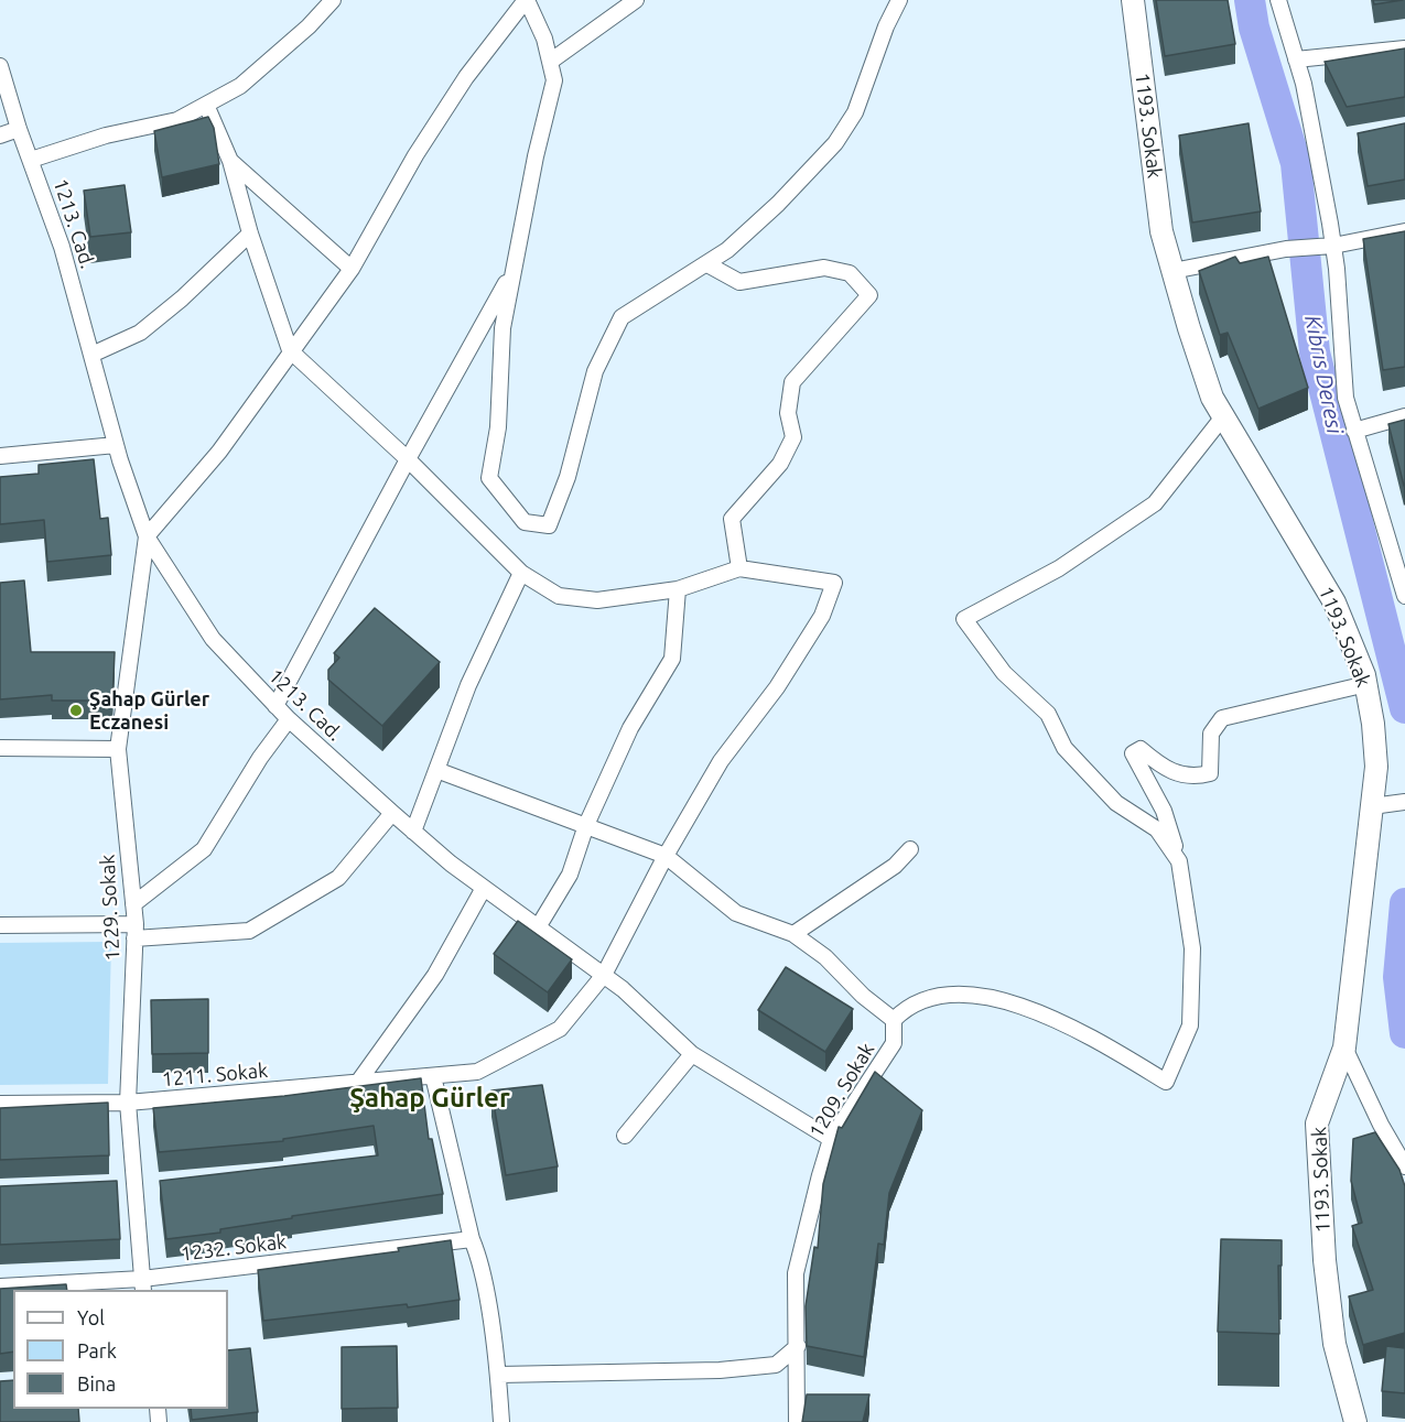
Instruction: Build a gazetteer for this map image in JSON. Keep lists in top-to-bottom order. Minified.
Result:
{"streets":{"street":["1193. Sokak","1213. Cad.","1229. Sokak","1211. Sokak","1209. Sokak","1232. Sokak"]},"crossings":[["1213. Cad.","1229. Sokak"],["1213. Cad.","1211. Sokak"],["1213. Cad.","1209. Sokak"],["1229. Sokak","1211. Sokak"],["1229. Sokak","1232. Sokak"]],"districts":["Şahap Gürler"],"water":["Kıbrıs Deresi"],"places":["Şahap Gürler Eczanesi"],"legend":["Yol","Park","Bina"]}
